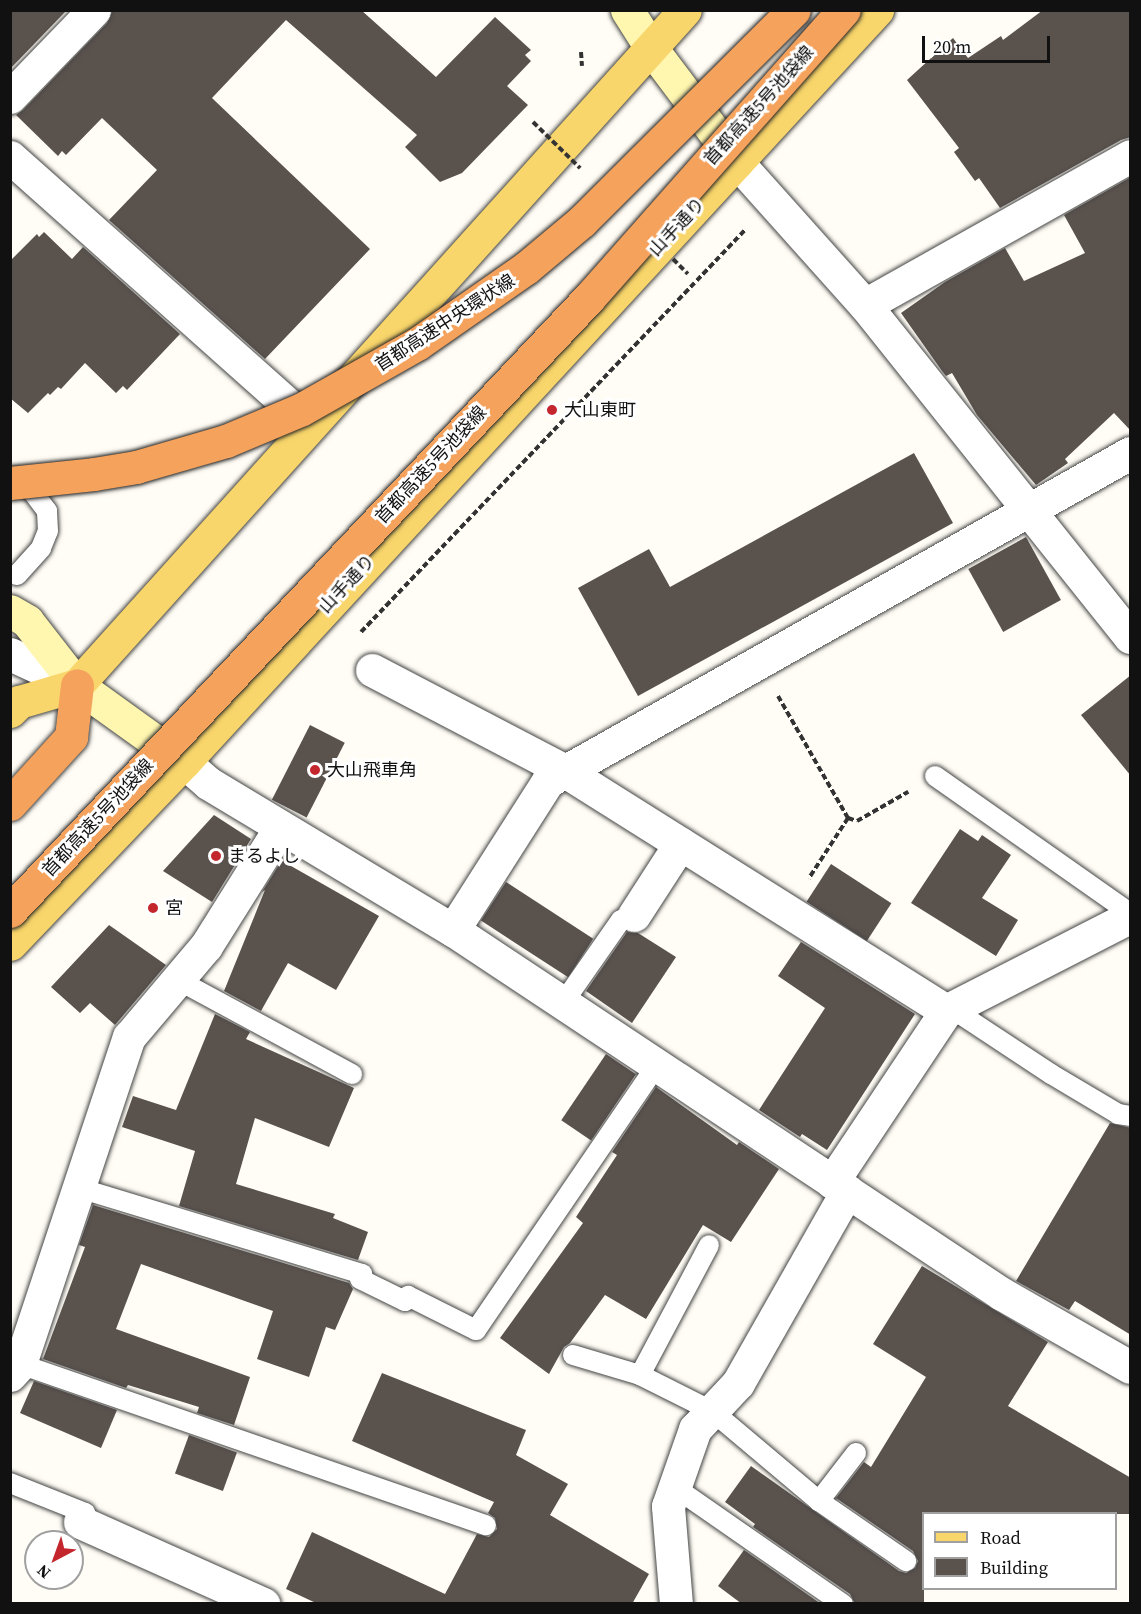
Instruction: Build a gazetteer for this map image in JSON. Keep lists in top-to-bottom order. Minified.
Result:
{"streets":{"highway":["首都高速5号池袋線","首都高速中央環状線"],"main road":["山手通り"]},"places":["大山東町","大山飛車角","まるよし","宮"],"legend":["Road","Building"],"scale_bar":"20 m","north":"bottom left"}
